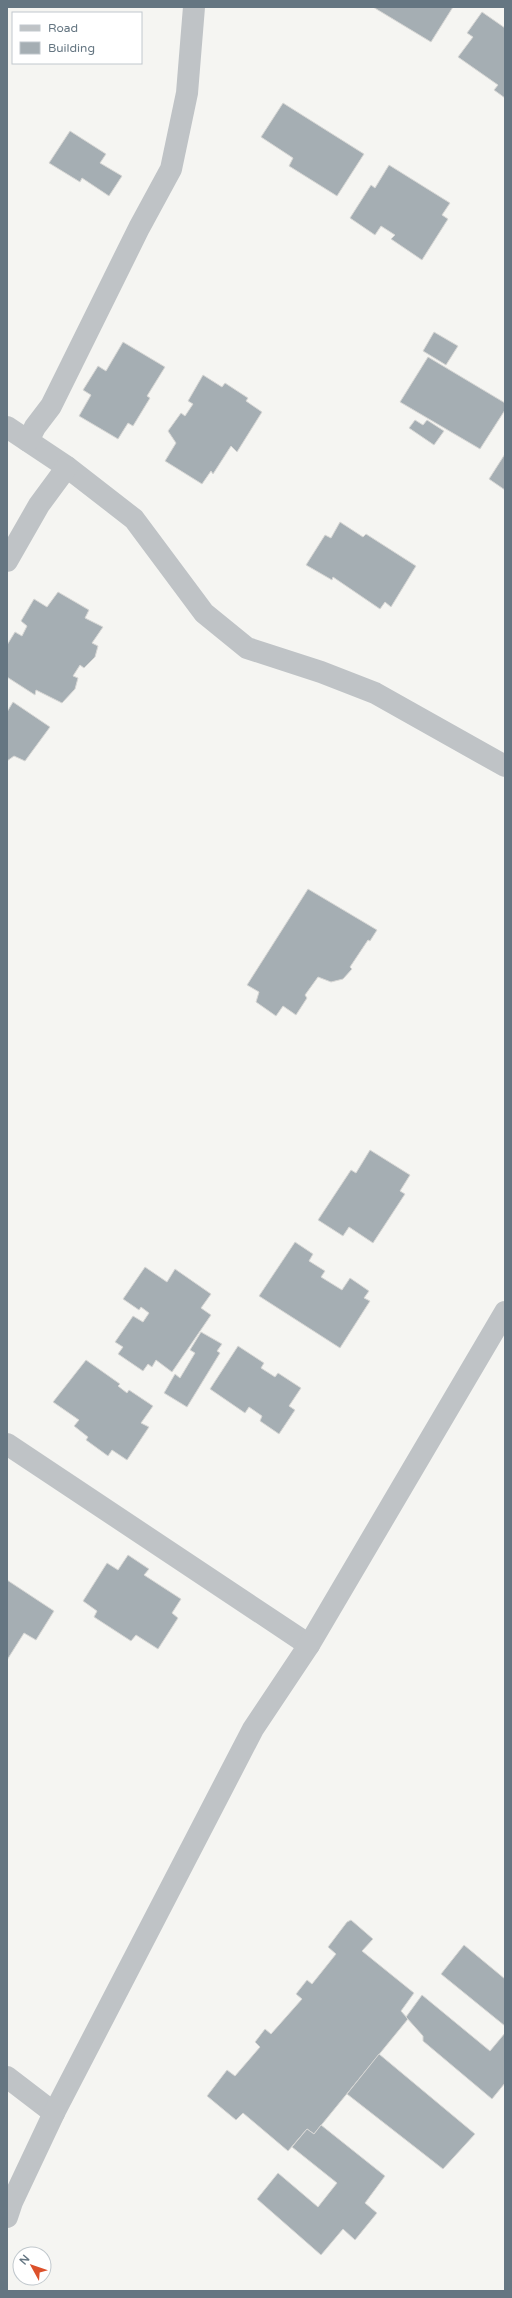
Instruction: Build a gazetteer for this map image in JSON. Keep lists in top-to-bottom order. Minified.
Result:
{"legend":["Road","Building"],"north":"top left"}
